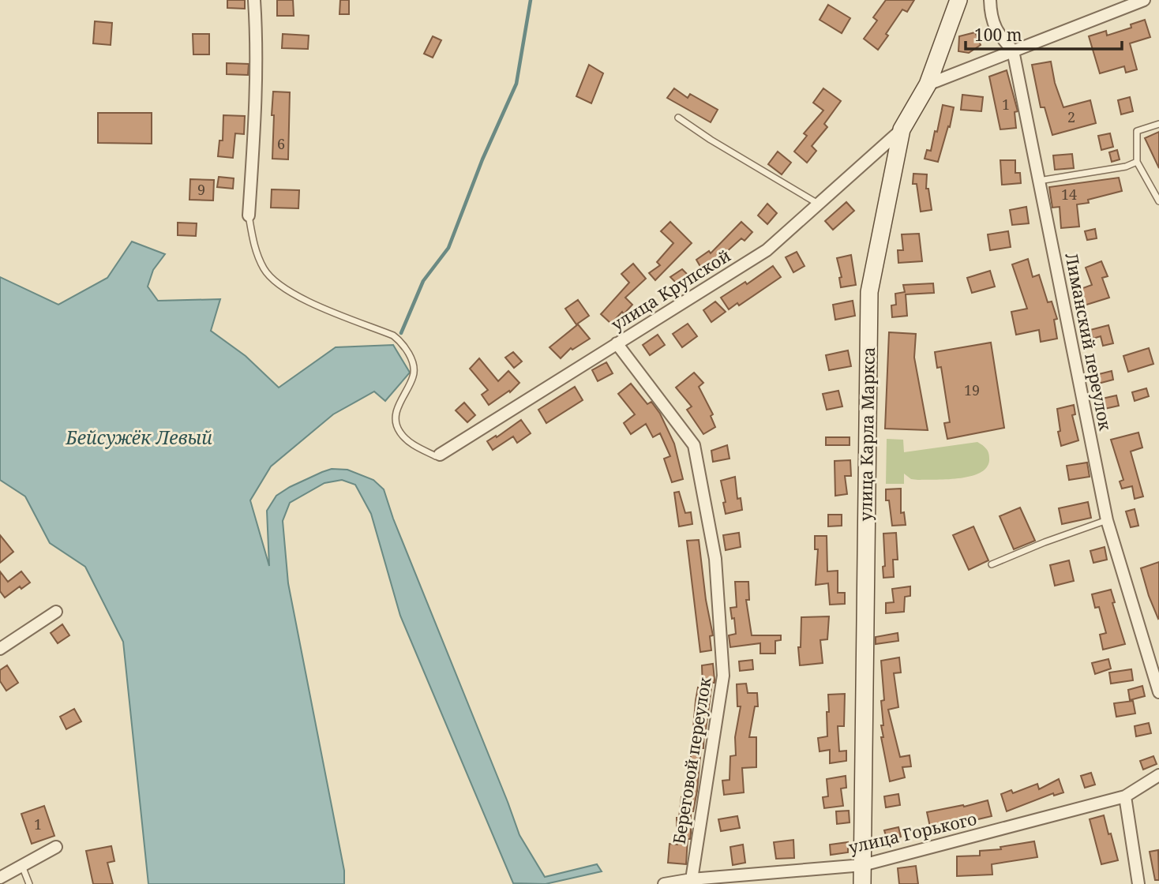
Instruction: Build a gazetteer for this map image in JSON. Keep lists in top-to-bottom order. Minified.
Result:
{"streets":{"main road":["улица Карла Маркса"],"street":["улица Крупской","Лиманский переулок","Береговой переулок","улица Горького"]},"crossings":[["улица Крупской","улица Карла Маркса"],["улица Крупской","Береговой переулок"],["улица Карла Маркса","улица Горького"],["Береговой переулок","улица Горького"]],"water":["Бейсужёк Левый"],"house_numbers":["1","2","6","9","14","19","1"],"scale_bar":"100 m"}
